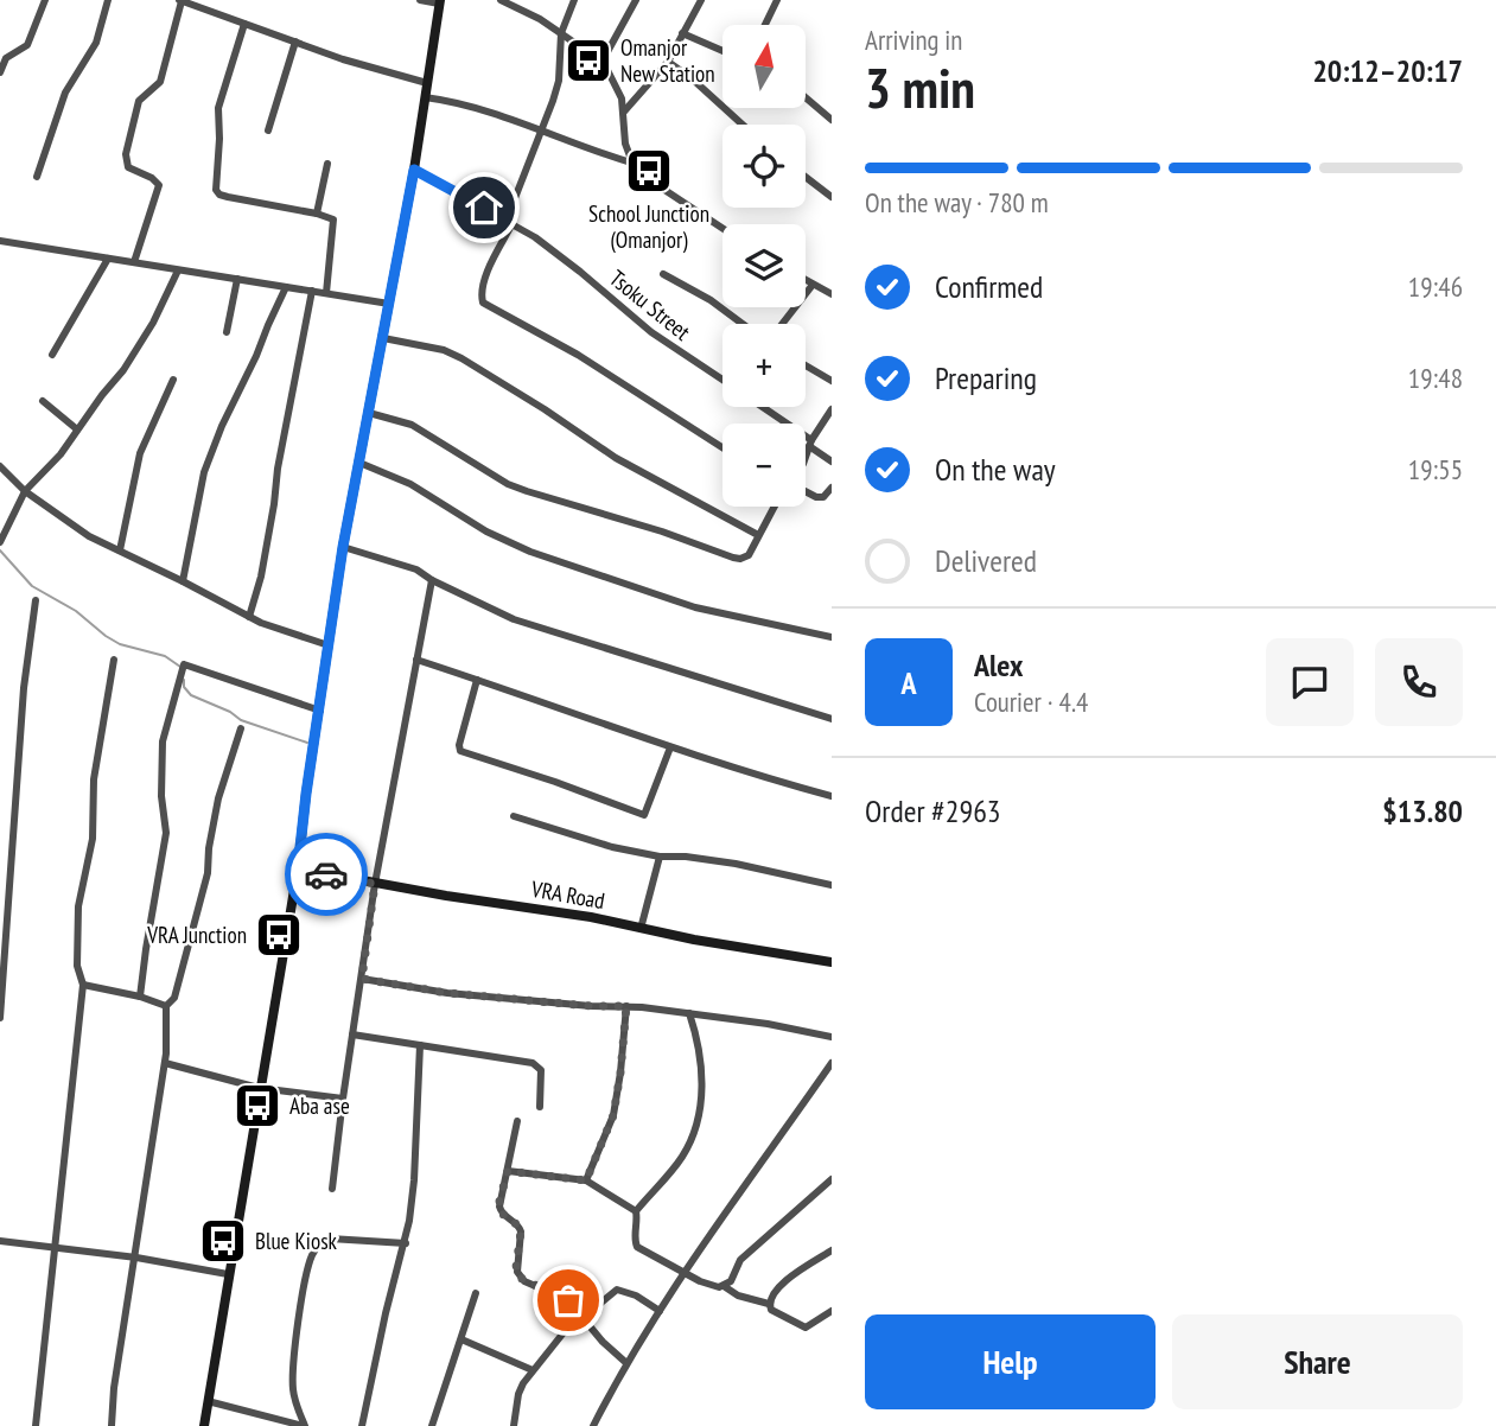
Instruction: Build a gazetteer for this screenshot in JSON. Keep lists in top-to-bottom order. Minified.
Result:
{"streets":{"street":["Tsoku Street","VRA Road"]},"places":{"bus stop":["Omanjor New Station","School Junction (Omanjor)","VRA Junction","Aba ase","Blue Kiosk"]},"north":"top","page":{"heading":["3 min","Arriving in","20:12–20:17"],"panel":["Alex","Courier · 4.4","Order #2963","$13.80"],"map_buttons":["+","−"],"bar":"On the way · 780 m","list":[["Confirmed","19:46"],["Preparing","19:48"],["On the way","19:55"],"Delivered"],"round":"A","buttons":["Help","Share"]}}
